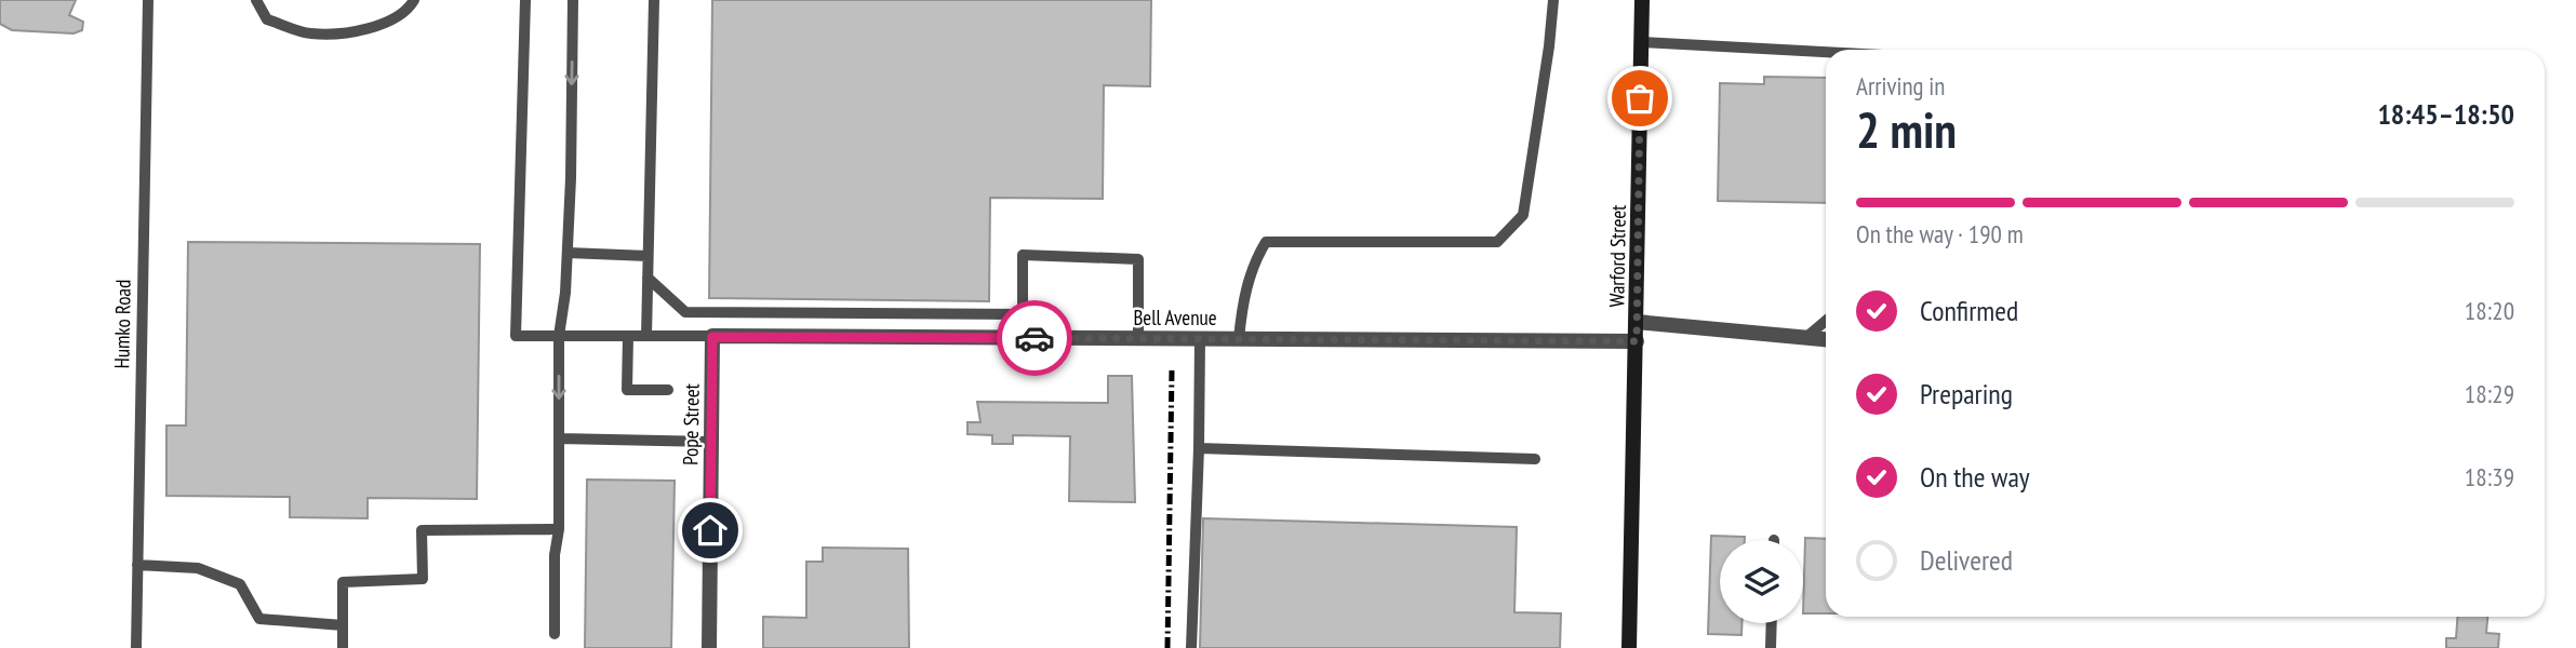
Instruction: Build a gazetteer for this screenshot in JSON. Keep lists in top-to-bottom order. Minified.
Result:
{"streets":{"main road":["Warford Street"],"street":["Bell Avenue","Pope Street"],"lane":["Humko Road"]},"crossings":[["Warford Street","Bell Avenue"],["Bell Avenue","Pope Street"]],"page":{"heading":["2 min","Arriving in","18:45–18:50"],"bar":"On the way · 190 m","list":[["Confirmed","18:20"],["Preparing","18:29"],["On the way","18:39"],"Delivered"]}}
